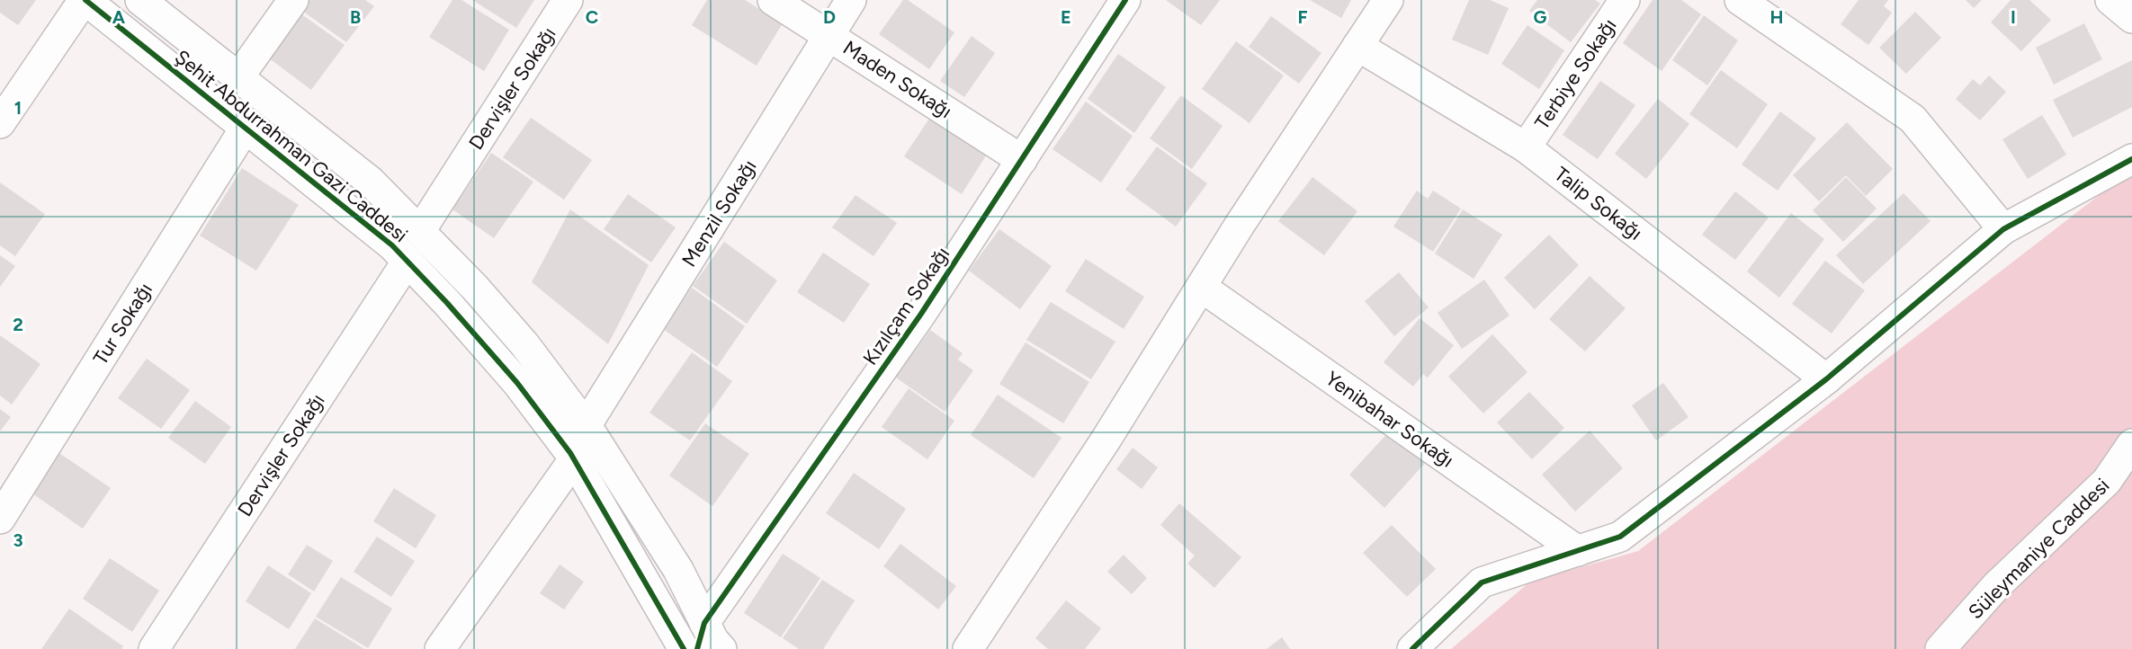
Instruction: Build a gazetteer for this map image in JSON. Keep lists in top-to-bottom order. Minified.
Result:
{"streets":{"street":["Terbiye Sokağı","Maden Sokağı","Dervişler Sokağı","Şehit Abdurrahman Gazi Caddesi","Talip Sokağı","Menzil Sokağı","Kızılçam Sokağı","Tur Sokağı","Yenibahar Sokağı","Süleymaniye Caddesi"]},"crossings":[["Terbiye Sokağı","Talip Sokağı"],["Maden Sokağı","Menzil Sokağı"],["Maden Sokağı","Kızılçam Sokağı"],["Dervişler Sokağı","Şehit Abdurrahman Gazi Caddesi"],["Şehit Abdurrahman Gazi Caddesi","Menzil Sokağı"],["Şehit Abdurrahman Gazi Caddesi","Kızılçam Sokağı"],["Şehit Abdurrahman Gazi Caddesi","Tur Sokağı"]],"grid":{"columns":["A","B","C","D","E","F","G","H","I"],"rows":["1","2","3"]}}
